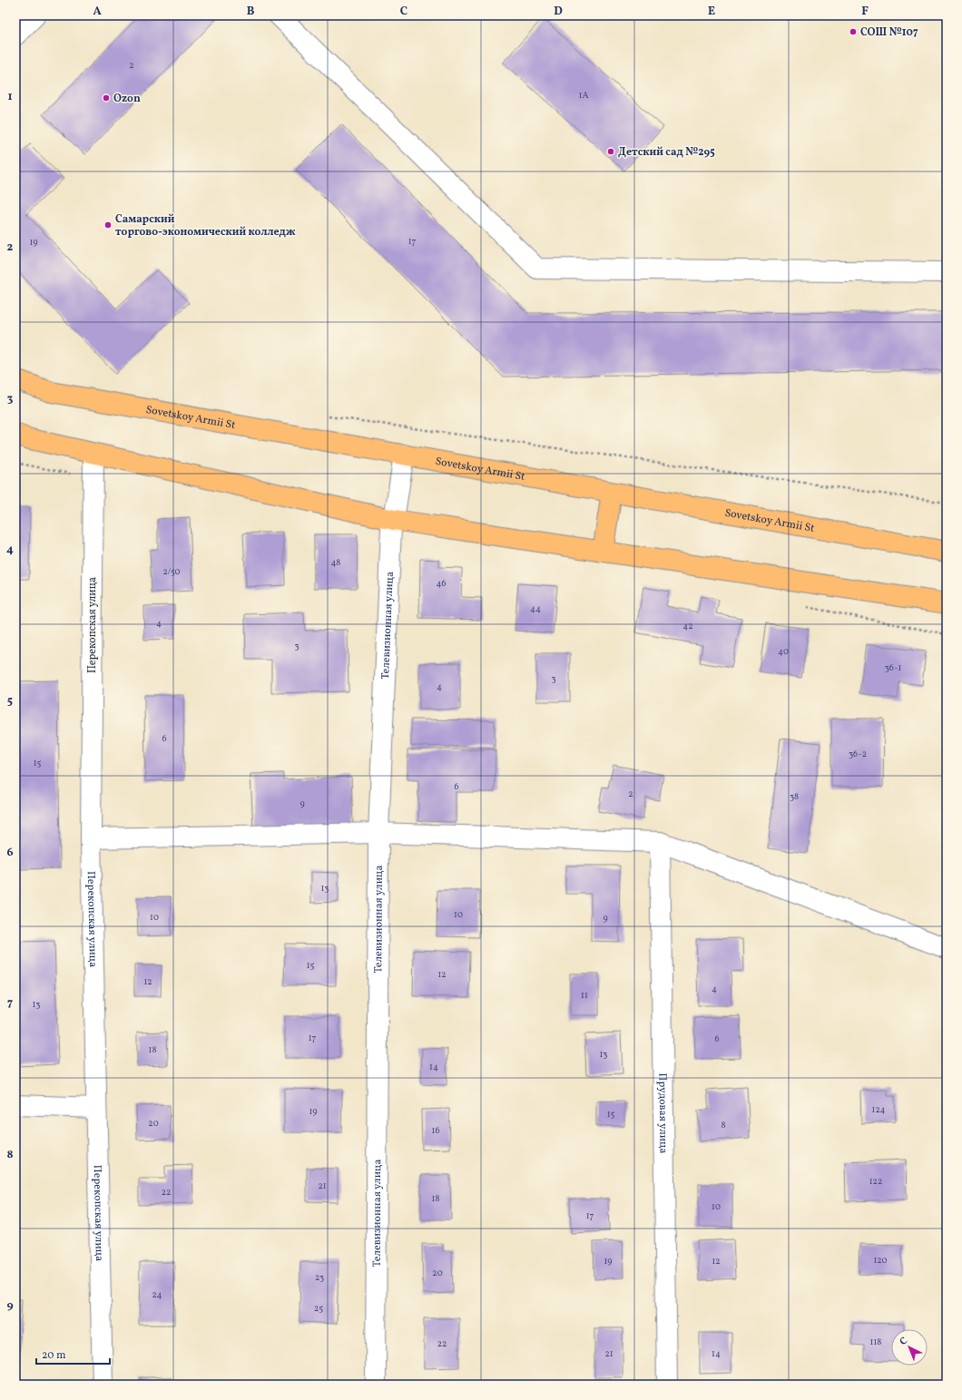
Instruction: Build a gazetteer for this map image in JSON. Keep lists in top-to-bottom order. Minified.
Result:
{"streets":{"main road":["Sovetskoy Armii St"],"street":["Перекопская улица","Телевизионная улица","Прудовая улица"]},"crossings":[["Sovetskoy Armii St","Телевизионная улица"]],"places":["СОШ №107","Ozon","Детский сад №295","Самарский торгово-экономический колледж"],"house_numbers":["2","1А","17","19","48","2/50","46","44","4","42","3","40","36-1","3","4","6","36-2","15","6","2","38","9","13","10","10","9","15","12","12","4","11","13","17","6","18","13","14","124","19","15","20","8","16","122","21","22","18","10","17","120","19","12","20","23","24","25","118","22","21","14"],"scale_bar":"20 m","north":"top left","grid":{"columns":["A","B","C","D","E","F"],"rows":["1","2","3","4","5","6","7","8","9"]}}
